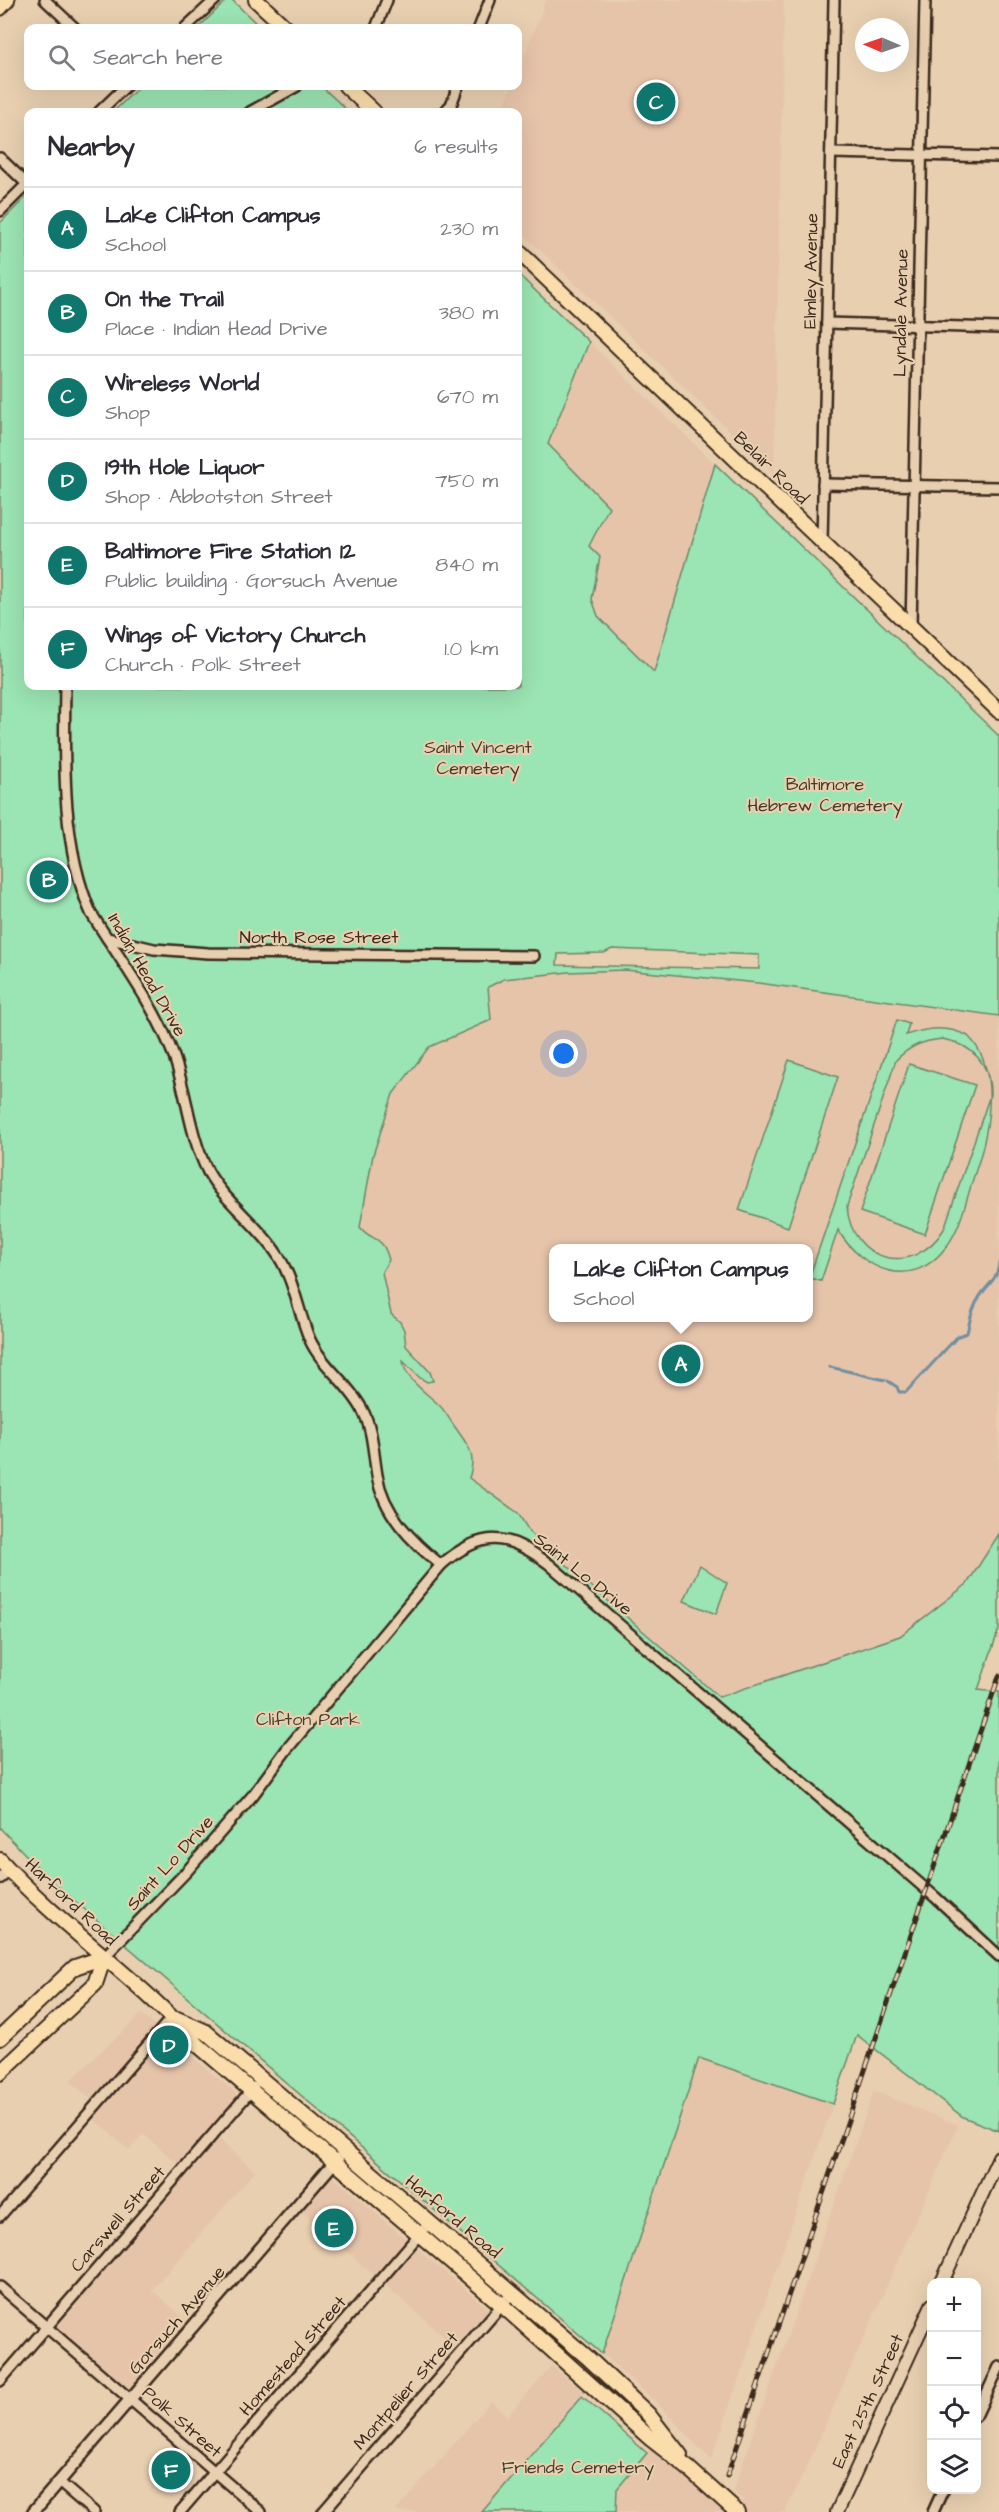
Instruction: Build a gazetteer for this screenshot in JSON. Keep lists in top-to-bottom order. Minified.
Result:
{"streets":{"main road":["Belair Road","Harford Road","East 25th Street"],"street":["Elmley Avenue","Lyndale Avenue","North Rose Street","Indian Head Drive","Saint Lo Drive","Carswell Street","Gorsuch Avenue","Homestead Street","Montpelier Street","Polk Street"]},"crossings":[["Elmley Avenue","Belair Road"],["Lyndale Avenue","Belair Road"],["North Rose Street","Indian Head Drive"],["Indian Head Drive","Saint Lo Drive"],["Saint Lo Drive","Harford Road"],["Harford Road","Carswell Street"],["Harford Road","Gorsuch Avenue"],["Harford Road","Homestead Street"],["Harford Road","Montpelier Street"],["Carswell Street","Polk Street"],["Gorsuch Avenue","Polk Street"],["Homestead Street","Polk Street"]],"parks":["Saint Vincent Cemetery","Baltimore Hebrew Cemetery","Clifton Park","Friends Cemetery"],"north":"left","page":{"search":"Search here","pins":["C","B","A","D","E","F"],"heading":["Nearby","6 results"],"list":[{"mark":"A","name":"Lake Clifton Campus","note":"School","value":"230 m"},{"mark":"B","name":"On the Trail","note":"Place · Indian Head Drive","value":"380 m"},{"mark":"C","name":"Wireless World","note":"Shop","value":"670 m"},{"mark":"D","name":"19th Hole Liquor","note":"Shop · Abbotston Street","value":"750 m"},{"mark":"E","name":"Baltimore Fire Station 12","note":"Public building · Gorsuch Avenue","value":"840 m"},{"mark":"F","name":"Wings of Victory Church","note":"Church · Polk Street","value":"1.0 km"}],"popup":["Lake Clifton Campus","School"],"map_buttons":["+","−"]}}
